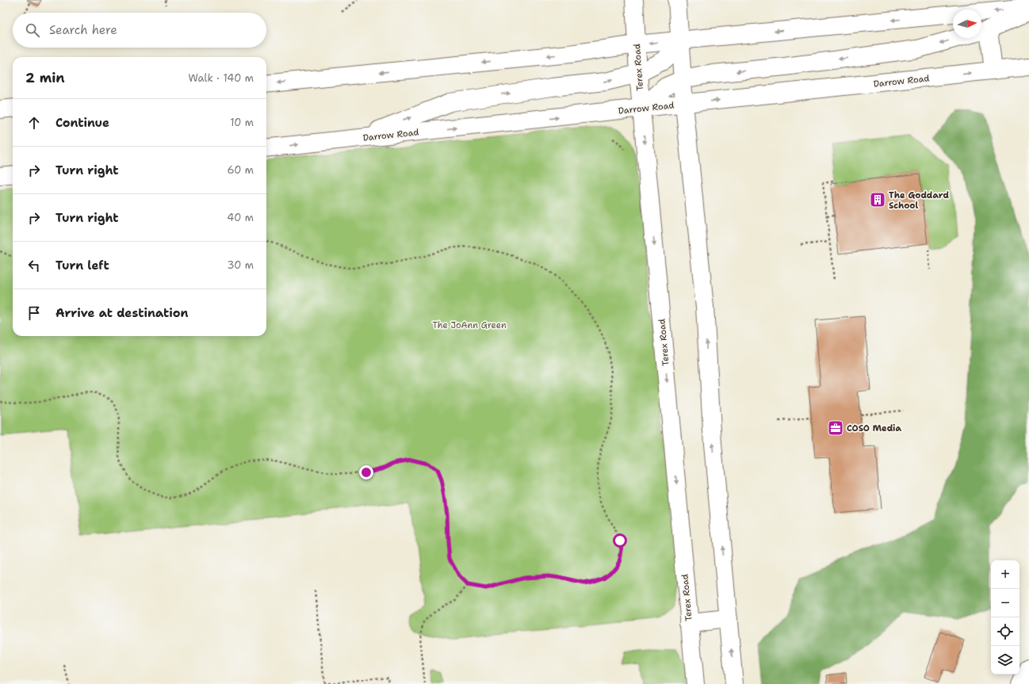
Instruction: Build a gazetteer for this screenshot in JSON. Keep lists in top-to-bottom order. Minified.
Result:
{"streets":{"main road":["Terex Road","Darrow Road"]},"crossings":[["Terex Road","Darrow Road"]],"parks":["The JoAnn Green"],"places":{"building":["The Goddard School"],"office":["COSO Media"]},"north":"right","page":{"search":"Search here","heading":["2 min","Walk · 140 m"],"list":[["Continue","10 m"],["Turn right","60 m"],["Turn right","40 m"],["Turn left","30 m"],"Arrive at destination"],"map_buttons":["+","−"]}}
